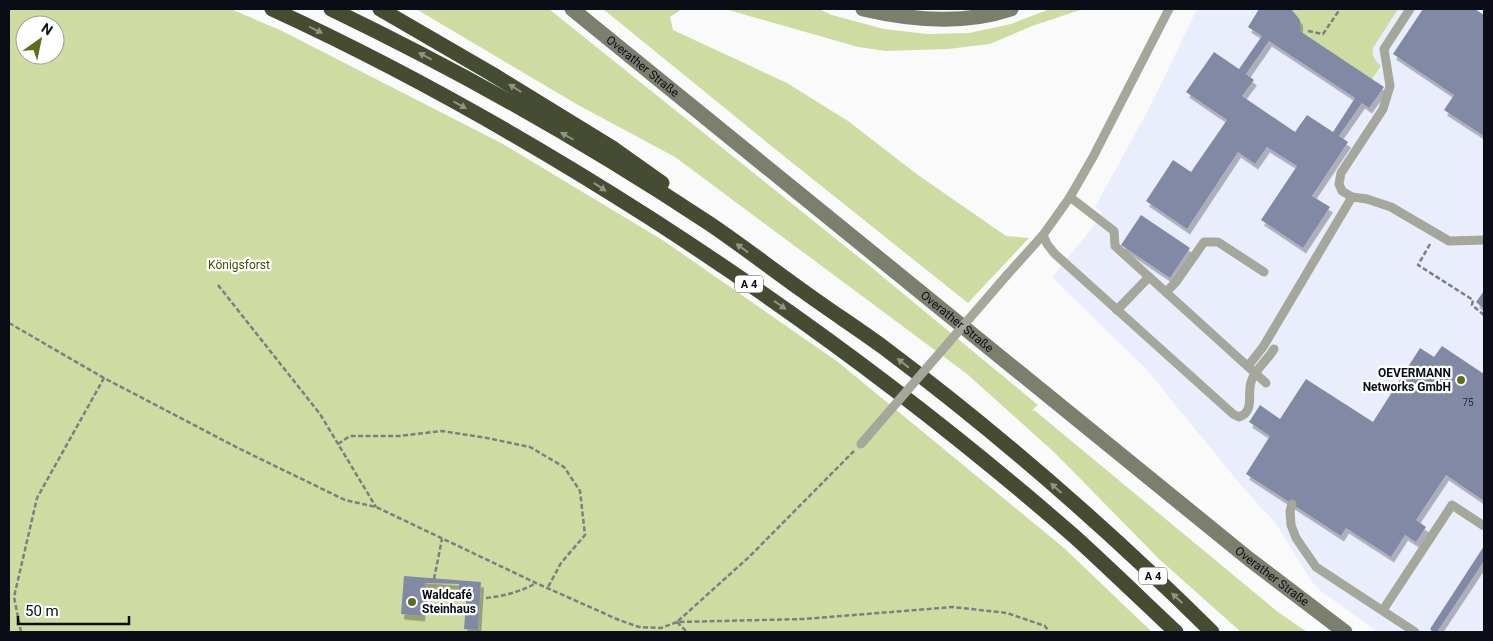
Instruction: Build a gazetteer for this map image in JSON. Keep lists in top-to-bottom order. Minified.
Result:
{"streets":{"highway":["A 4"],"main road":["Overather Straße"]},"parks":["Königsforst"],"places":["OEVERMANN Networks GmbH","Waldcafé Steinhaus"],"house_numbers":["75"],"scale_bar":"50 m","north":"top right"}
